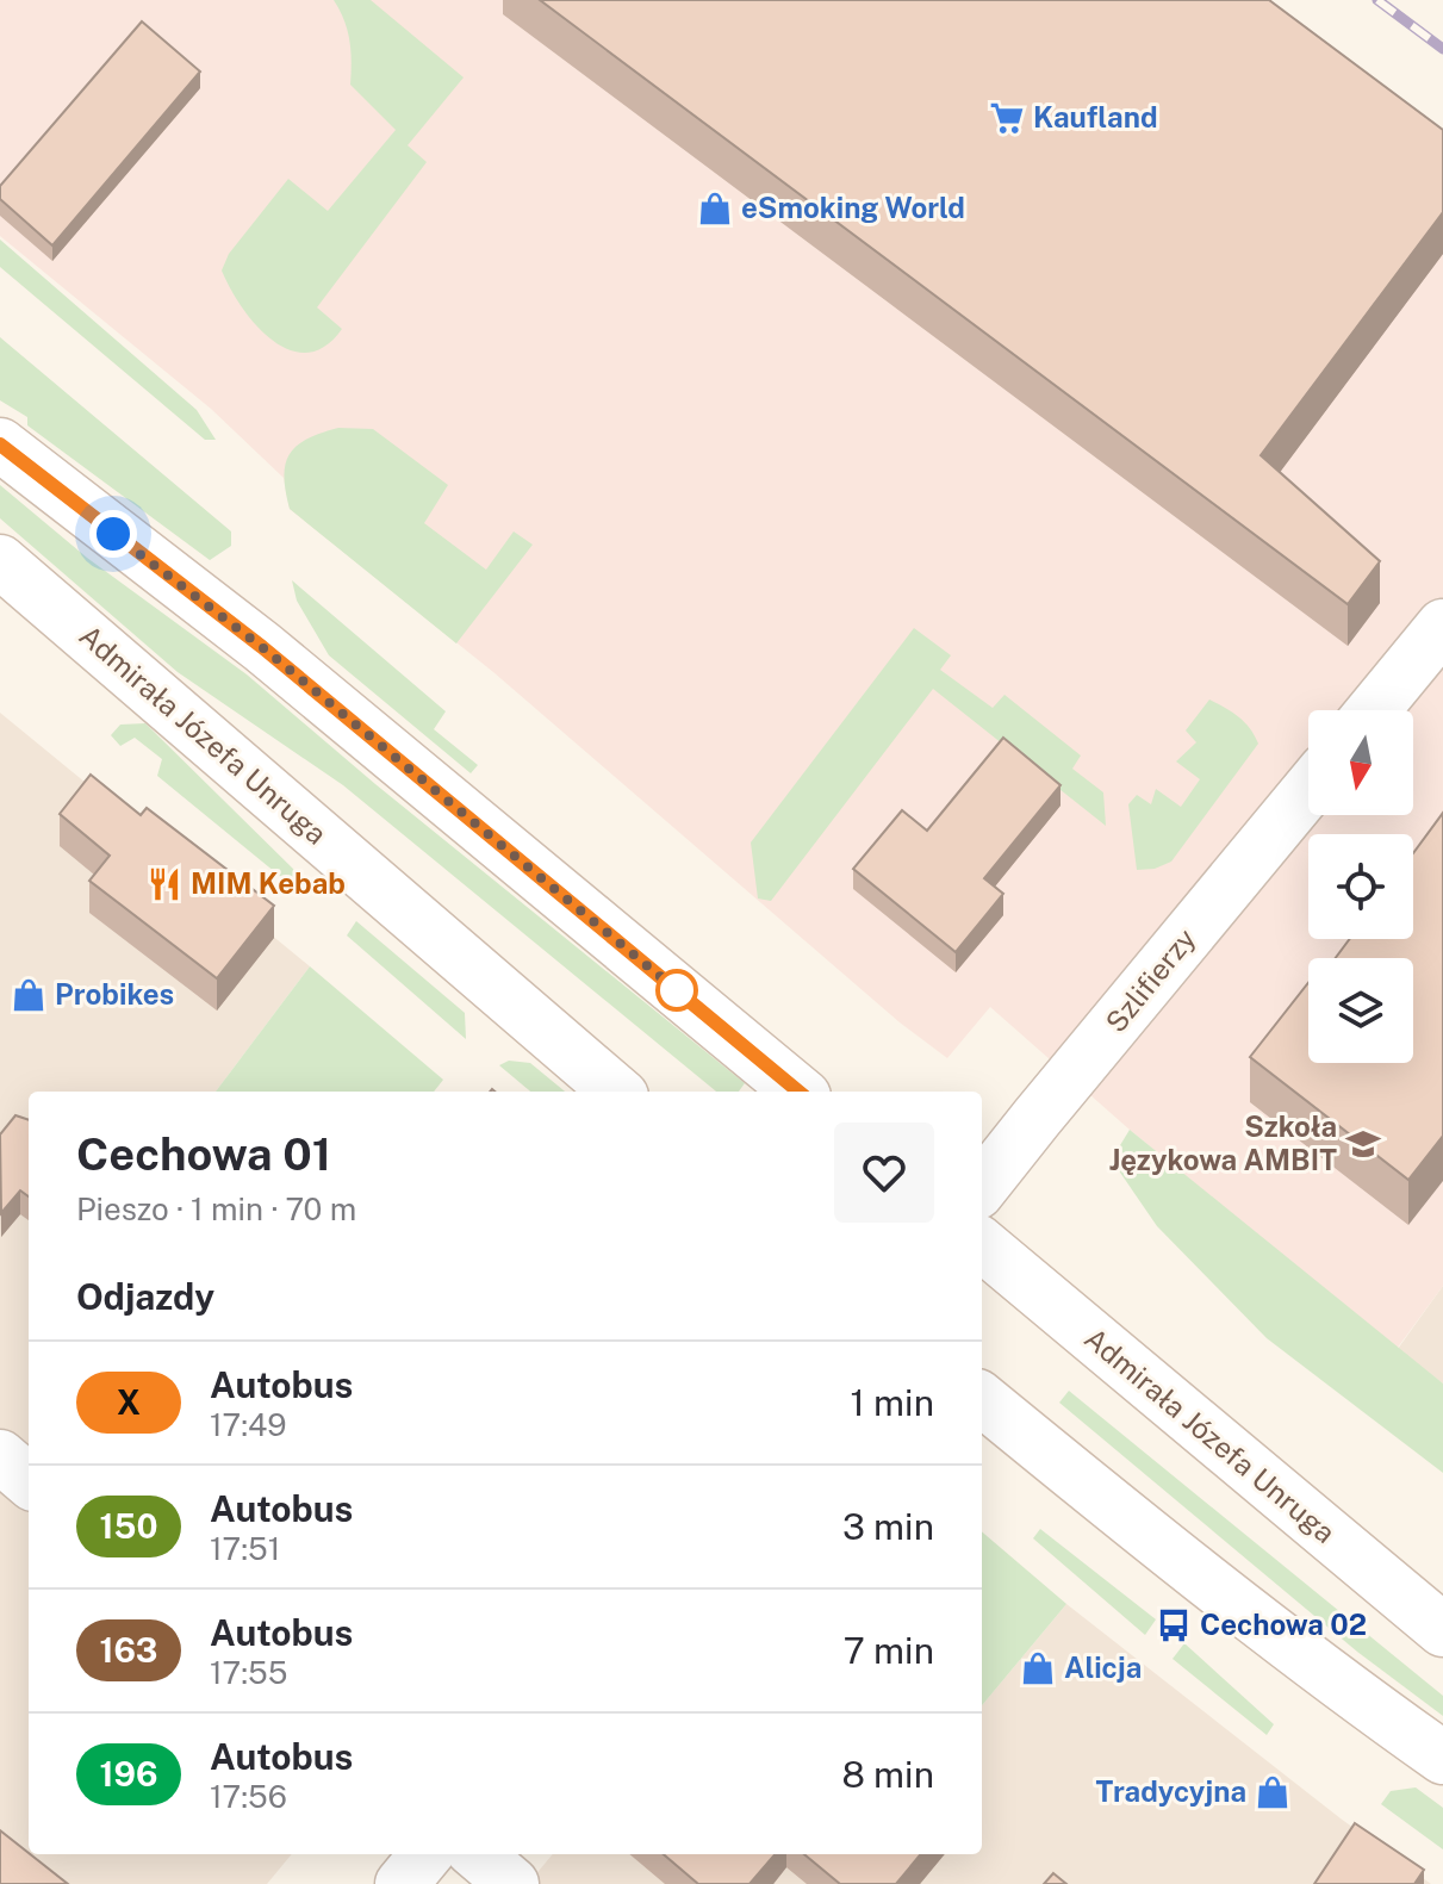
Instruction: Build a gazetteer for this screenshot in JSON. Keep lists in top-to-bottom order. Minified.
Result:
{"streets":{"street":["Admirała Józefa Unruga","Szlifierzy"]},"places":{"supermarket":["Kaufland"],"shop":["eSmoking World","Probikes","Alicja","Tradycyjna"],"restaurant":["MIM Kebab"],"school or university":["Szkoła Językowa AMBIT"],"bus stop":["Cechowa 02"]},"lines":["bus line X"],"north":"bottom","page":{"heading":[["Cechowa 01","Pieszo · 1 min · 70 m"],"Odjazdy"],"list":[{"mark":"X","name":"Autobus","note":"17:49","value":"1 min"},{"mark":"150","name":"Autobus","note":"17:51","value":"3 min"},{"mark":"163","name":"Autobus","note":"17:55","value":"7 min"},{"mark":"196","name":"Autobus","note":"17:56","value":"8 min"}]}}
